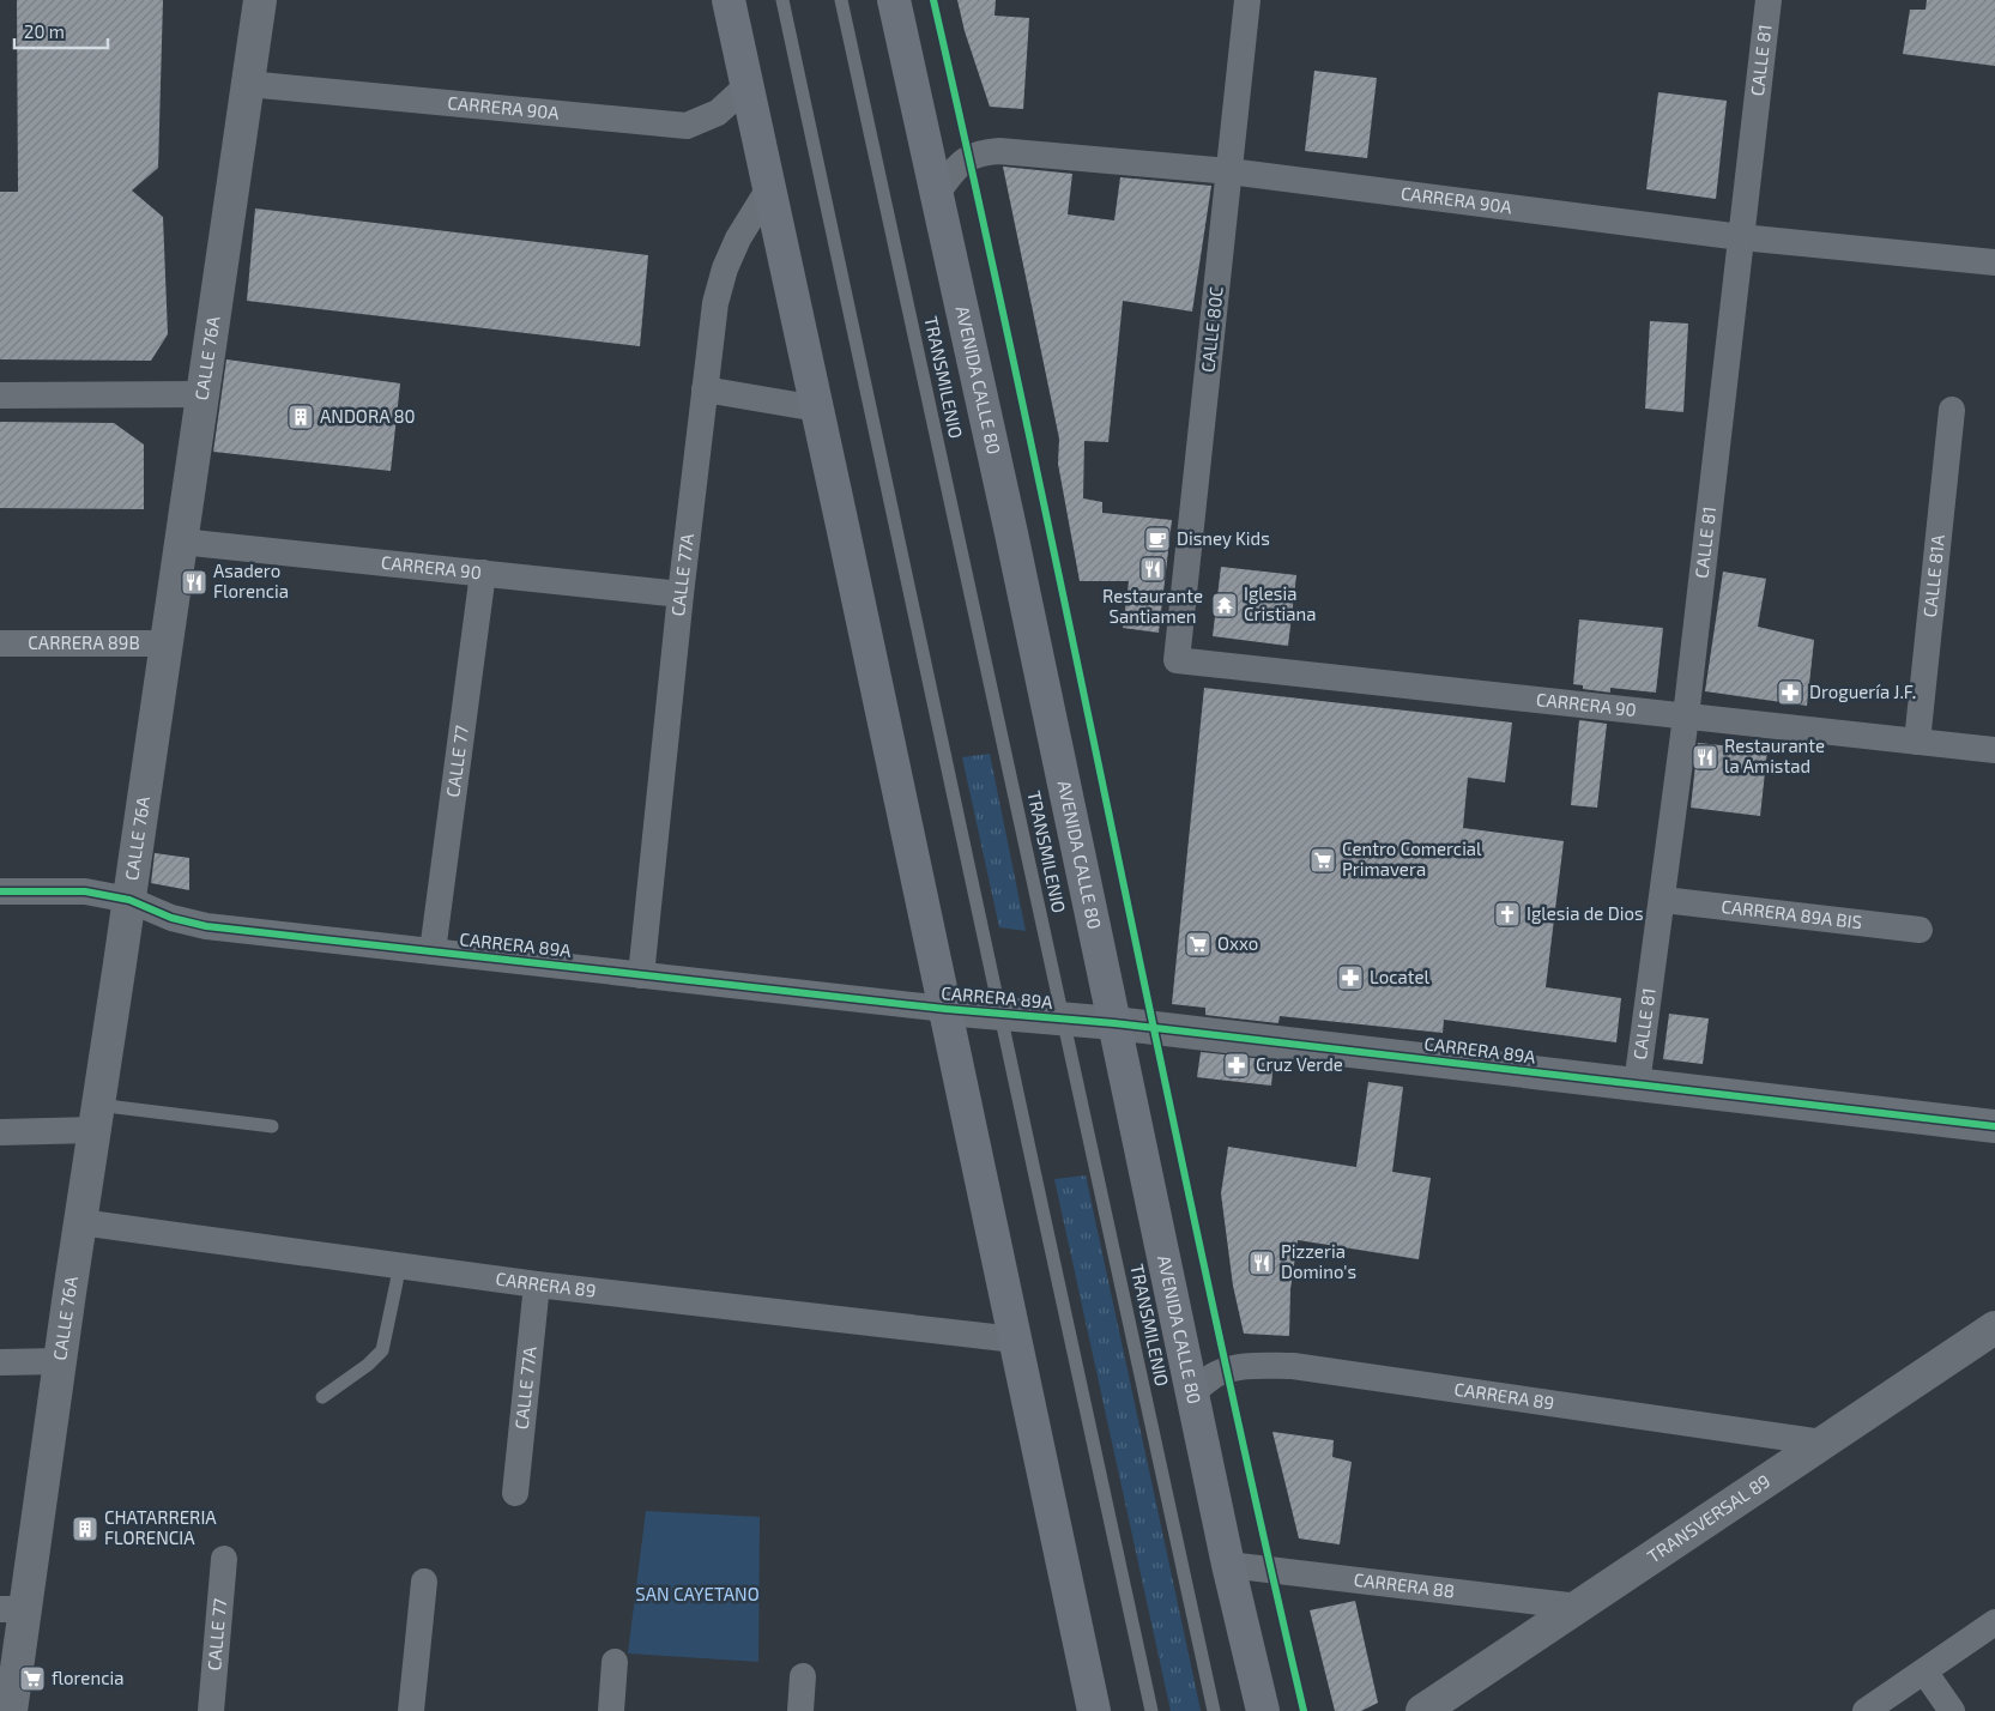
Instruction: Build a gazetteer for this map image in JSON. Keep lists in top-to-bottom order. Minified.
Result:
{"streets":{"highway":["AVENIDA CALLE 80"],"street":["CALLE 81","CARRERA 90A","CALLE 80C","CALLE 76A","CARRERA 90","CALLE 77A","CALLE 81A","CARRERA 89B","CALLE 77","CARRERA 89A BIS","CARRERA 89A","CARRERA 89","TRANSVERSAL 89","CARRERA 88"],"lane":["TRANSMILENIO"]},"crossings":[["CALLE 81","CARRERA 90A"],["CALLE 81","CARRERA 90"],["CALLE 81","CARRERA 89A BIS"],["CALLE 81","CARRERA 89A"],["CARRERA 90A","CALLE 80C"],["CARRERA 90A","CALLE 76A"],["CARRERA 90A","AVENIDA CALLE 80"],["CALLE 80C","CARRERA 90"],["CALLE 76A","CARRERA 90"],["CALLE 76A","CARRERA 89B"],["CALLE 76A","CARRERA 89A"],["CALLE 76A","CARRERA 89"],["TRANSMILENIO","CARRERA 89A"],["AVENIDA CALLE 80","CARRERA 89A"],["AVENIDA CALLE 80","CARRERA 89"],["AVENIDA CALLE 80","CARRERA 88"],["CARRERA 90","CALLE 77A"],["CARRERA 90","CALLE 81A"],["CARRERA 90","CALLE 77"],["CALLE 77A","CARRERA 89A"],["CALLE 77A","CARRERA 89"],["CALLE 77","CARRERA 89A"],["CARRERA 89","TRANSVERSAL 89"],["TRANSVERSAL 89","CARRERA 88"]],"parks":["SAN CAYETANO"],"places":{"building":["ANDORA 80","CHATARRERIA FLORENCIA"],"cafe":["Disney Kids"],"restaurant":["Restaurante Santiamen","Asadero Florencia","Restaurante la Amistad","Pizzeria Domino's"],"temple":["Iglesia Cristiana"],"pharmacy":["Droguería J.F.","Locatel","Cruz Verde"],"supermarket":["Centro Comercial Primavera","Oxxo","florencia"],"church":["Iglesia de Dios"]},"scale_bar":"20 m"}
